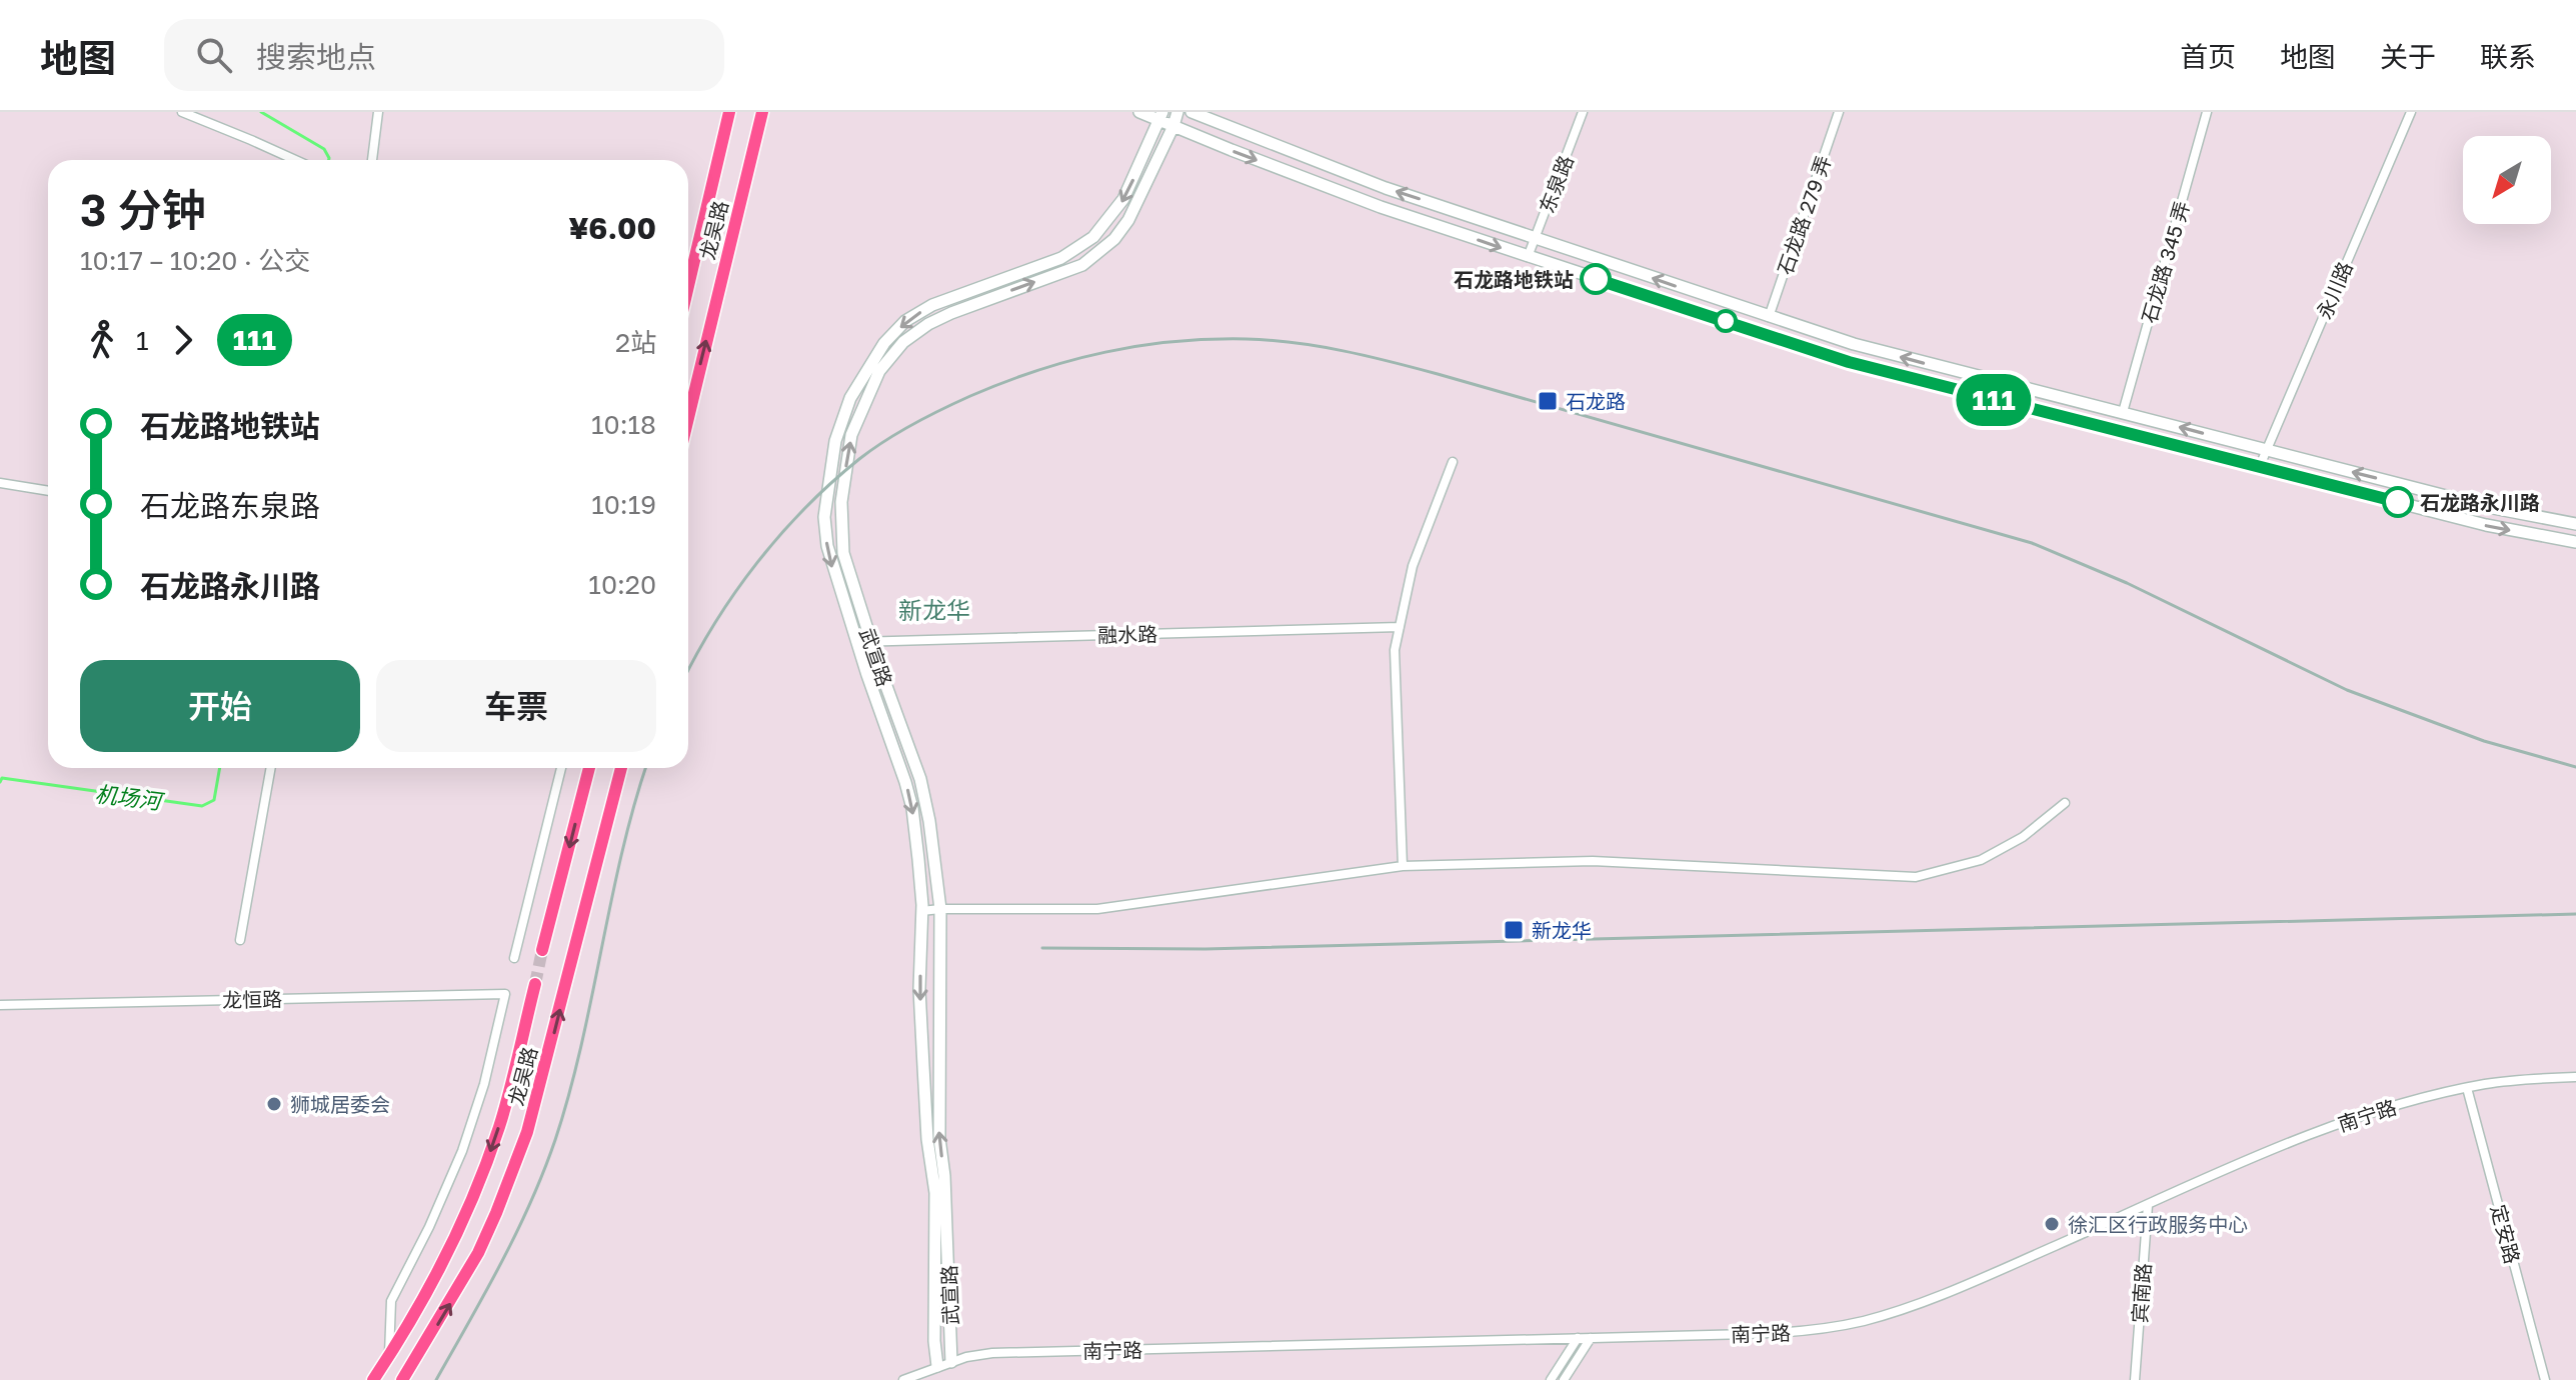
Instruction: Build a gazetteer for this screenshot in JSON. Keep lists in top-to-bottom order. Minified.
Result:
{"streets":{"main road":["龙吴路","武宣路"],"street":["东泉路","石龙路 279 弄","石龙路 345 弄","永川路","融水路","龙恒路","南宁路","定安路","宾南路"]},"crossings":[["龙吴路","龙恒路"],["融水路","武宣路"],["武宣路","南宁路"],["南宁路","定安路"],["南宁路","宾南路"]],"districts":["新龙华"],"water":["机场河"],"places":{"other":["石龙路地铁站","石龙路永川路","狮城居委会","徐汇区行政服务中心"],"transit":["石龙路","新龙华"]},"lines":["bus line 111"],"north":"bottom left","page":{"header":"地图","search":"搜索地点","nav":["首页","地图","关于","联系"],"on_map":"111","heading":["3 分钟","10:17 – 10:20 · 公交","¥6.00"],"legs":["1","111","2站"],"list":[{"name":"石龙路地铁站","value":"10:18"},{"name":"石龙路东泉路","value":"10:19"},{"name":"石龙路永川路","value":"10:20"}],"buttons":["开始","车票"]}}
